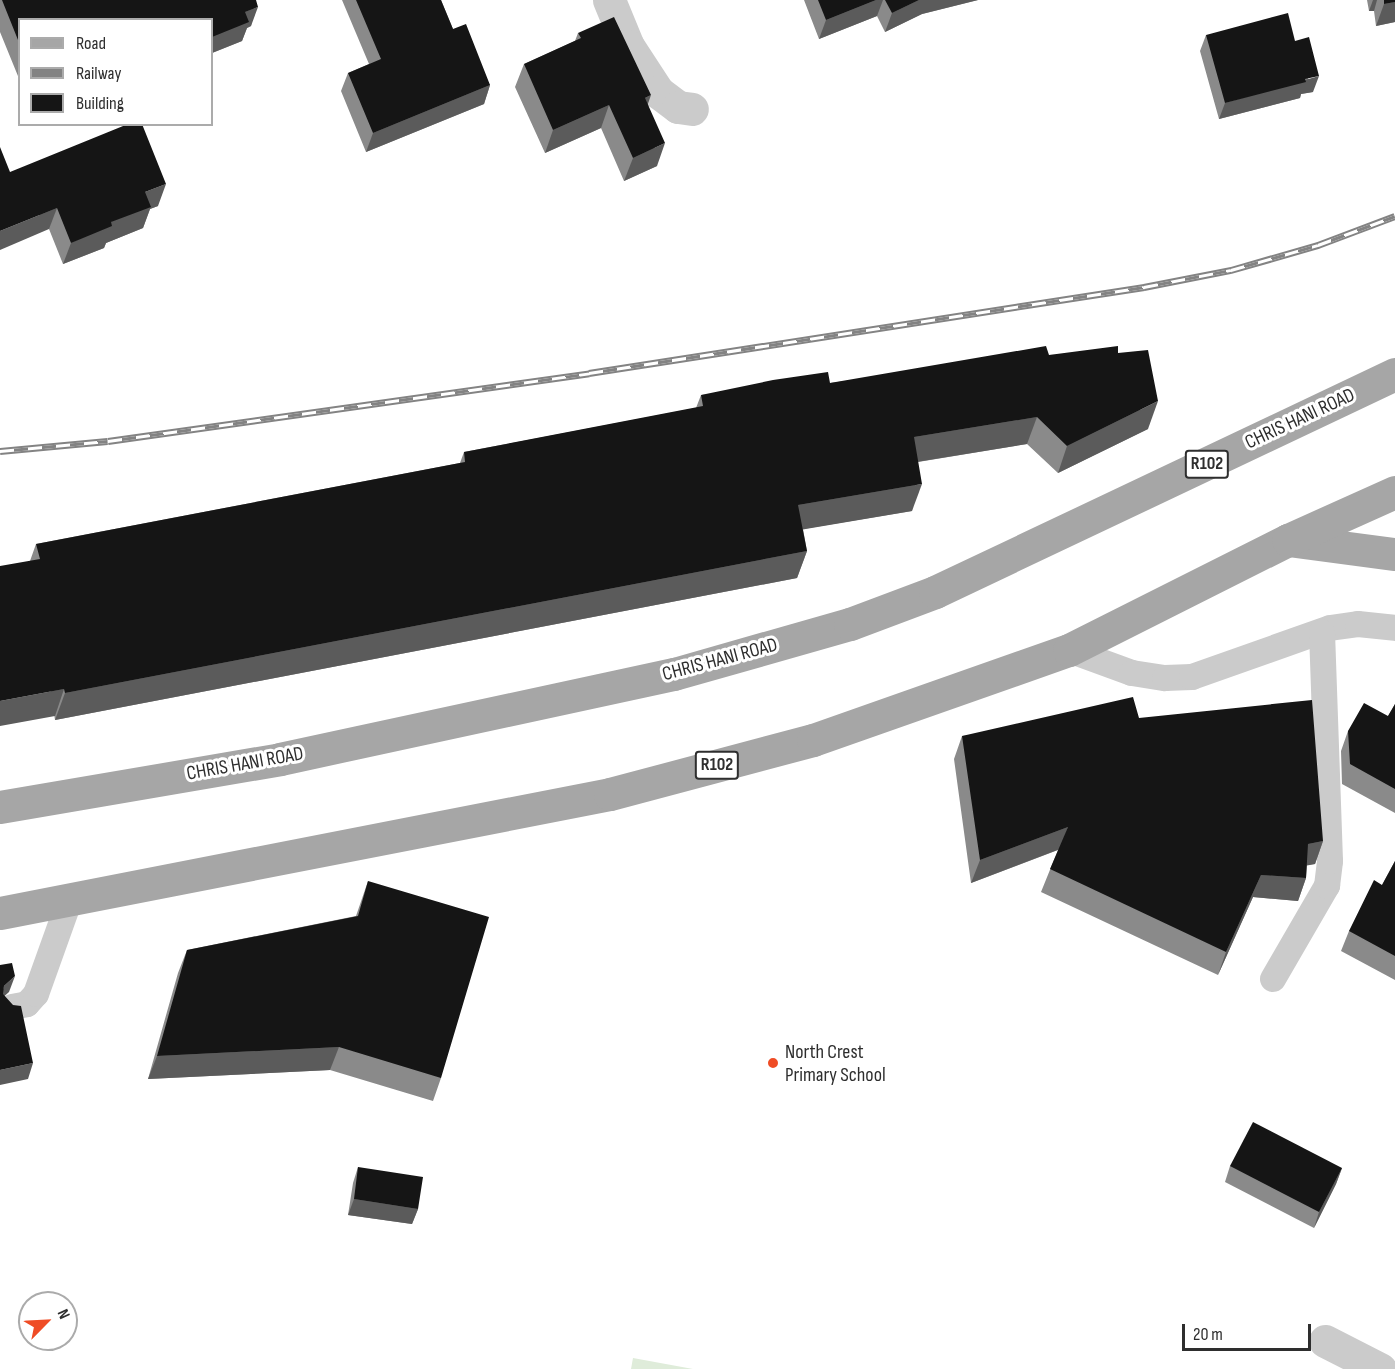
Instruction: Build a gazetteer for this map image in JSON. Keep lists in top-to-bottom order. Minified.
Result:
{"streets":{"main road":["CHRIS HANI ROAD","R102"]},"places":["North Crest Primary School"],"legend":["Road","Railway","Building"],"scale_bar":"20 m","north":"top right"}
